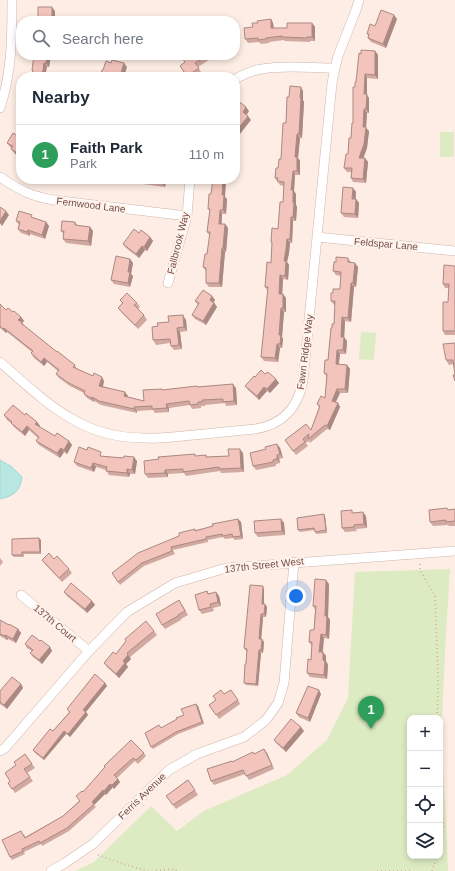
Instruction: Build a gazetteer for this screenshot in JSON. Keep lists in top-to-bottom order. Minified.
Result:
{"streets":{"street":["Fernwood Lane","Fallbrook Way","Feldspar Lane","Fawn Ridge Way","137th Street West","137th Court","Ferris Avenue"]},"crossings":[["Fernwood Lane","Fallbrook Way"],["Feldspar Lane","Fawn Ridge Way"],["137th Street West","137th Court"],["137th Street West","Ferris Avenue"]],"page":{"search":"Search here","heading":"Nearby","list":[{"mark":"1","name":"Faith Park","note":"Park","value":"110 m"}],"pins":"1","map_buttons":["+","−"]}}
